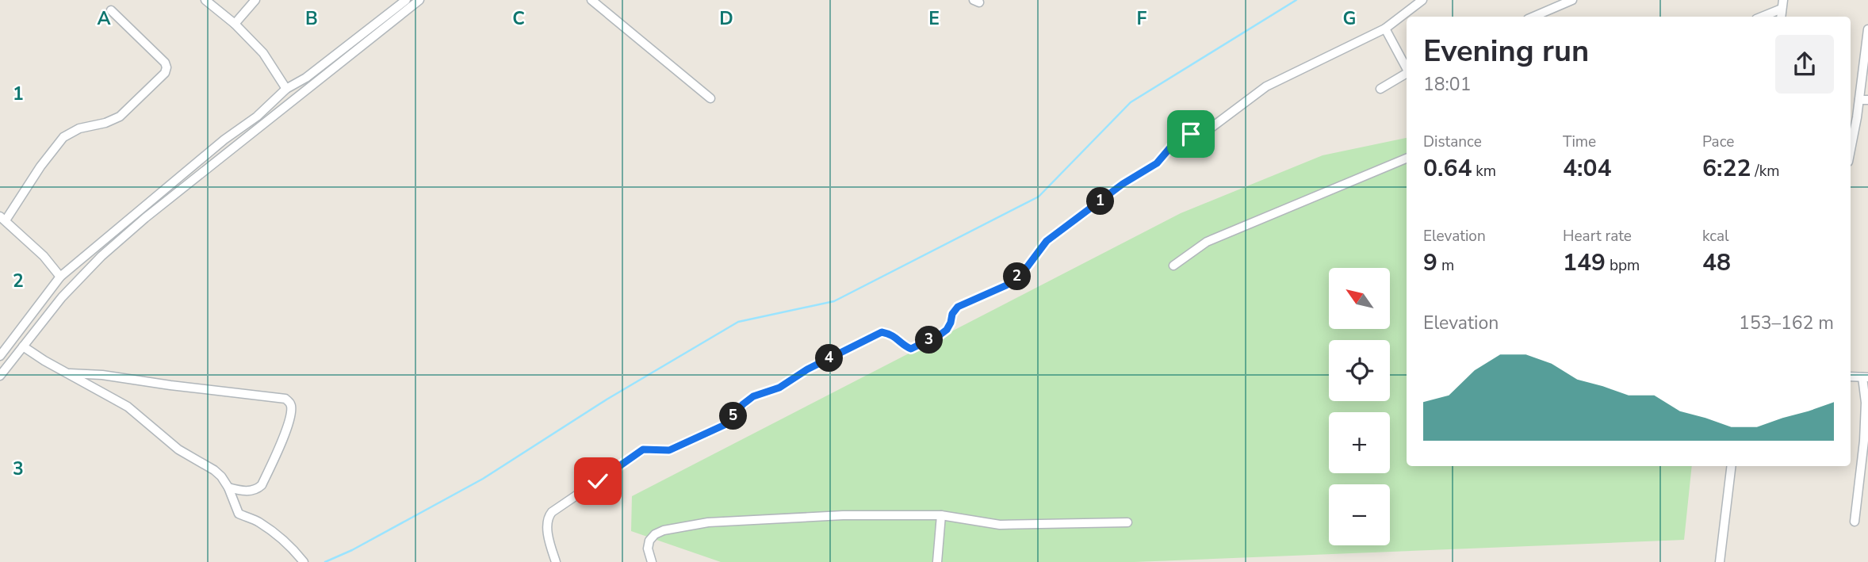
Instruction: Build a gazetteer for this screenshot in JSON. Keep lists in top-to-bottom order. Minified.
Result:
{"north":"top left","page":{"heading":["Evening run","18:01"],"stats":[["Distance","0.64 km"],["Time","4:04"],["Pace","6:22 /km"],["Elevation","9 m"],["Heart rate","149 bpm"],["kcal","48"]],"pins":["1","2","3","4","5"],"map_buttons":["+","−"],"chart":["Elevation","153–162 m"]},"grid":{"columns":["A","B","C","D","E","F","G"],"rows":["1","2","3"]}}
